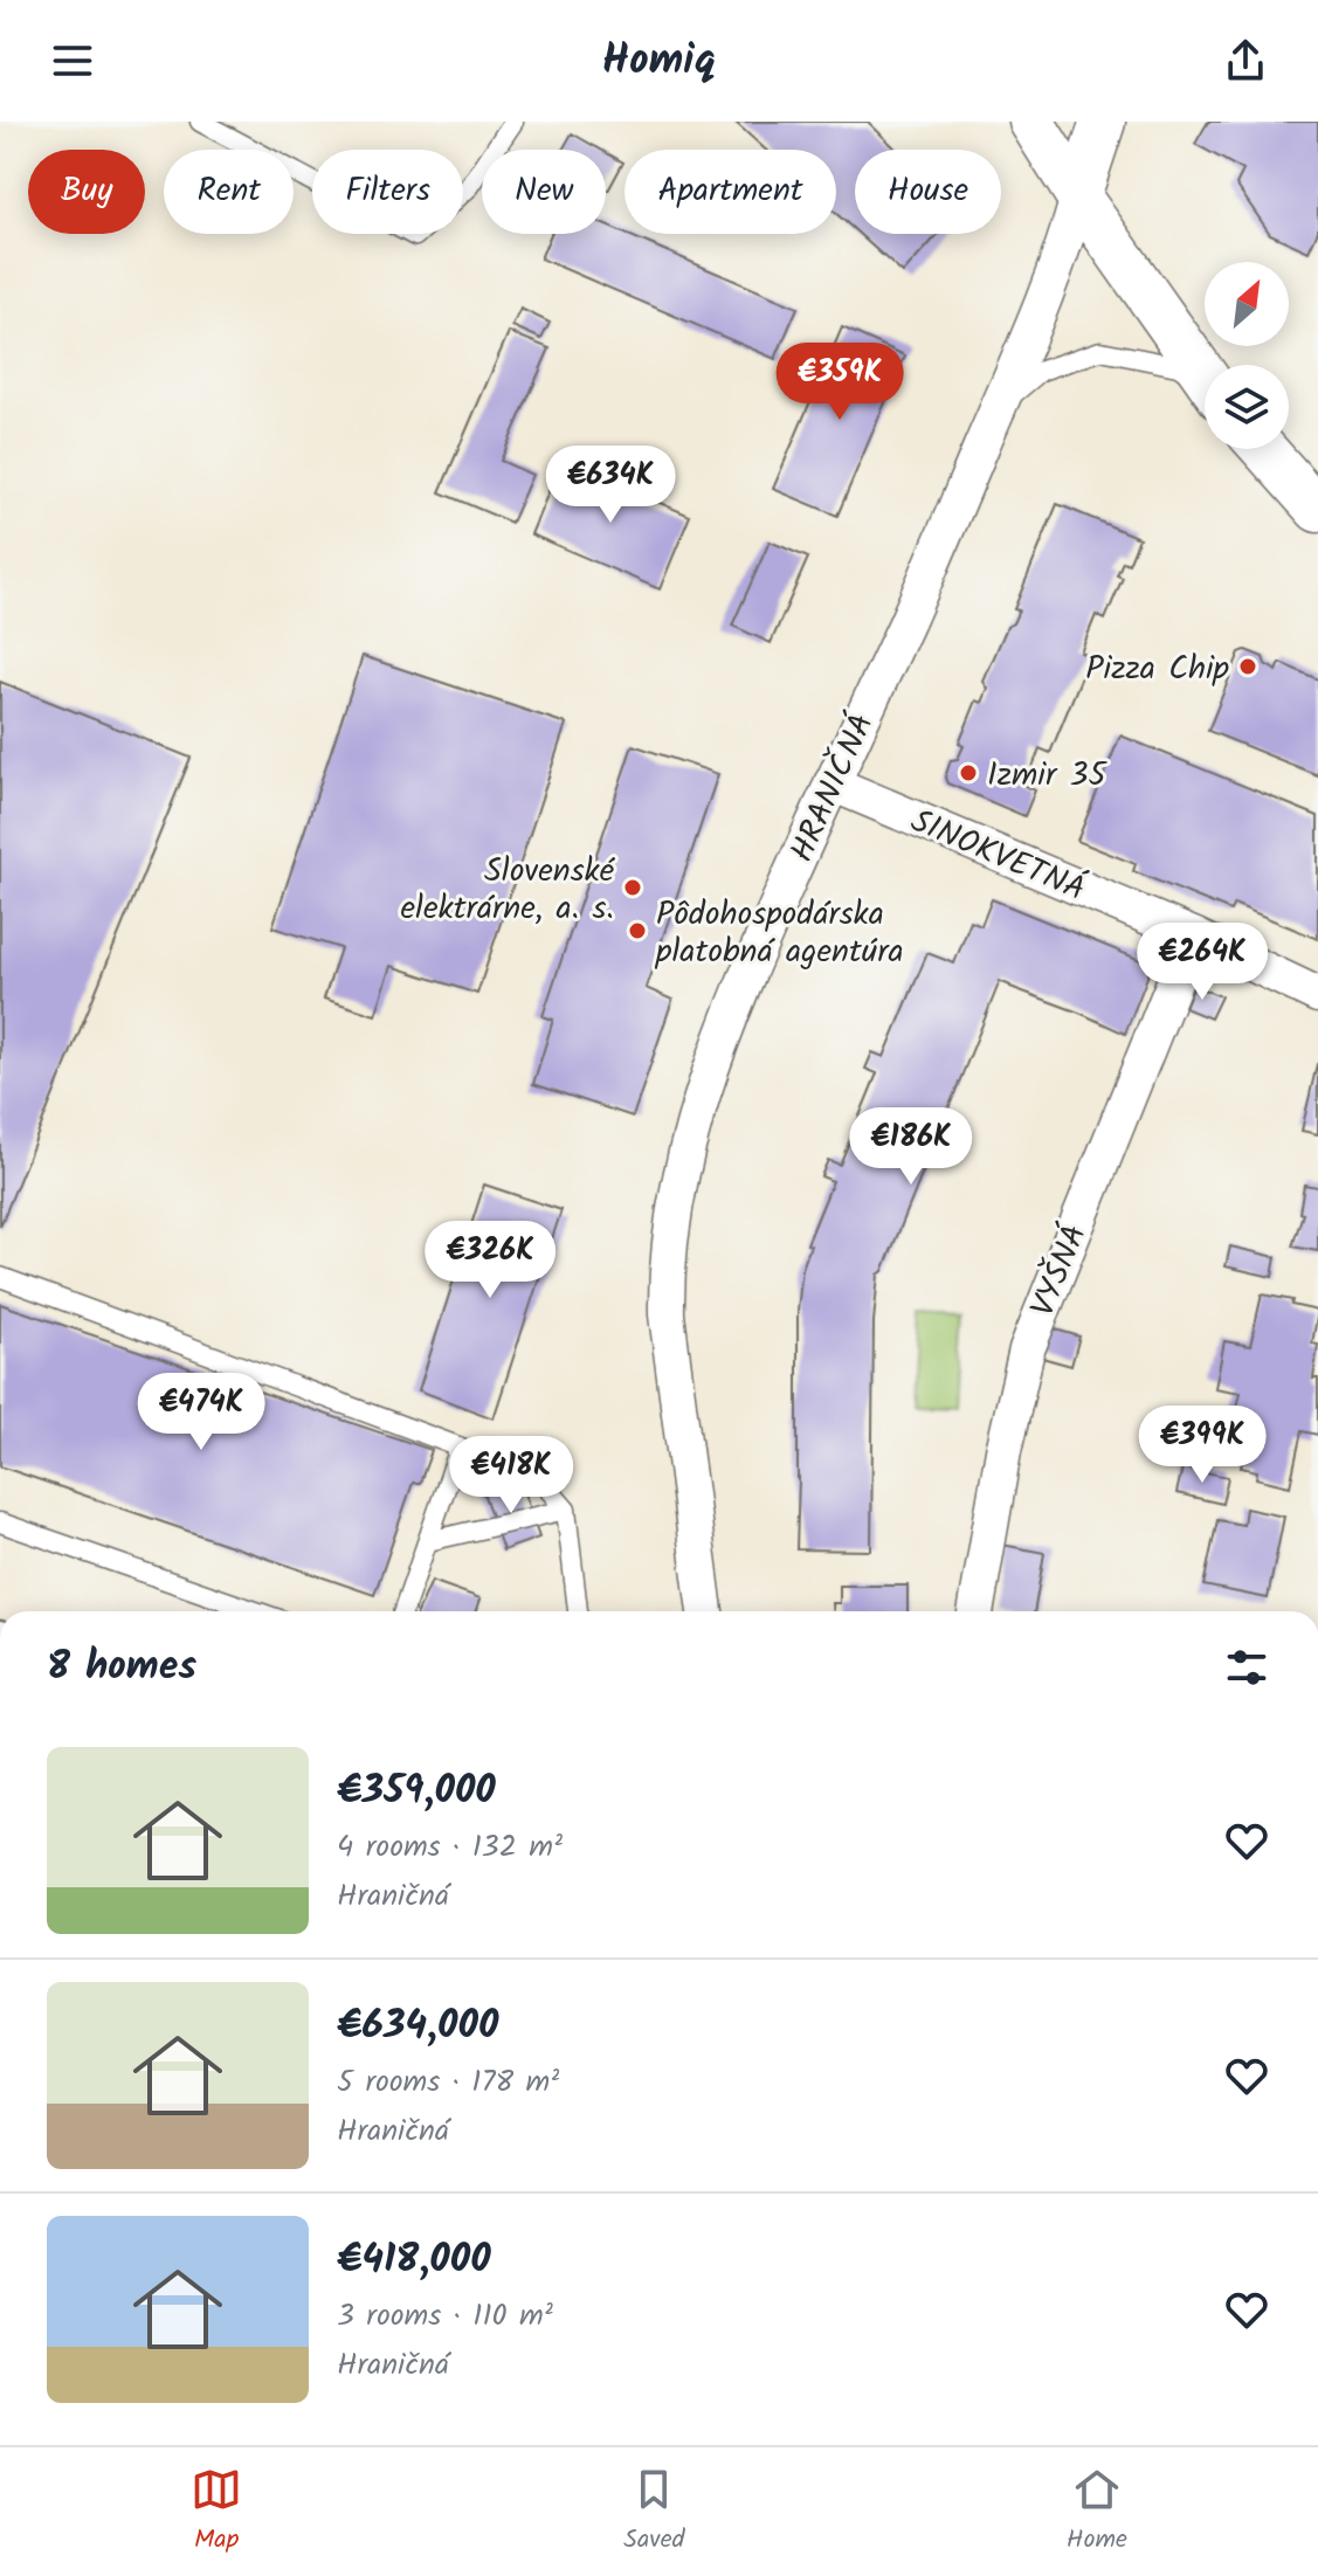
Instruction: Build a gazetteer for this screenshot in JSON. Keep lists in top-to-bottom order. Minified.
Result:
{"streets":{"street":["HRANIČNÁ","SINOKVETNÁ","VYŠNÁ"]},"crossings":[["HRANIČNÁ","SINOKVETNÁ"],["SINOKVETNÁ","VYŠNÁ"]],"places":["Pizza Chip","Izmir 35","Slovenské elektrárne, a. s.","Pôdohospodárska platobná agentúra"],"north":"top right","page":{"header":"Homiq","chip":["Buy","Rent","Filters","New","Apartment","House"],"price":["€359K","€634K","€264K","€186K","€326K","€474K","€399K","€418K"],"heading":"8 homes","list":[{"name":"€359,000","note":"4 rooms · 132 m² · Hraničná"},{"name":"€634,000","note":"5 rooms · 178 m² · Hraničná"},{"name":"€418,000","note":"3 rooms · 110 m² · Hraničná"}],"tabs":["Map","Saved","Home"]}}
